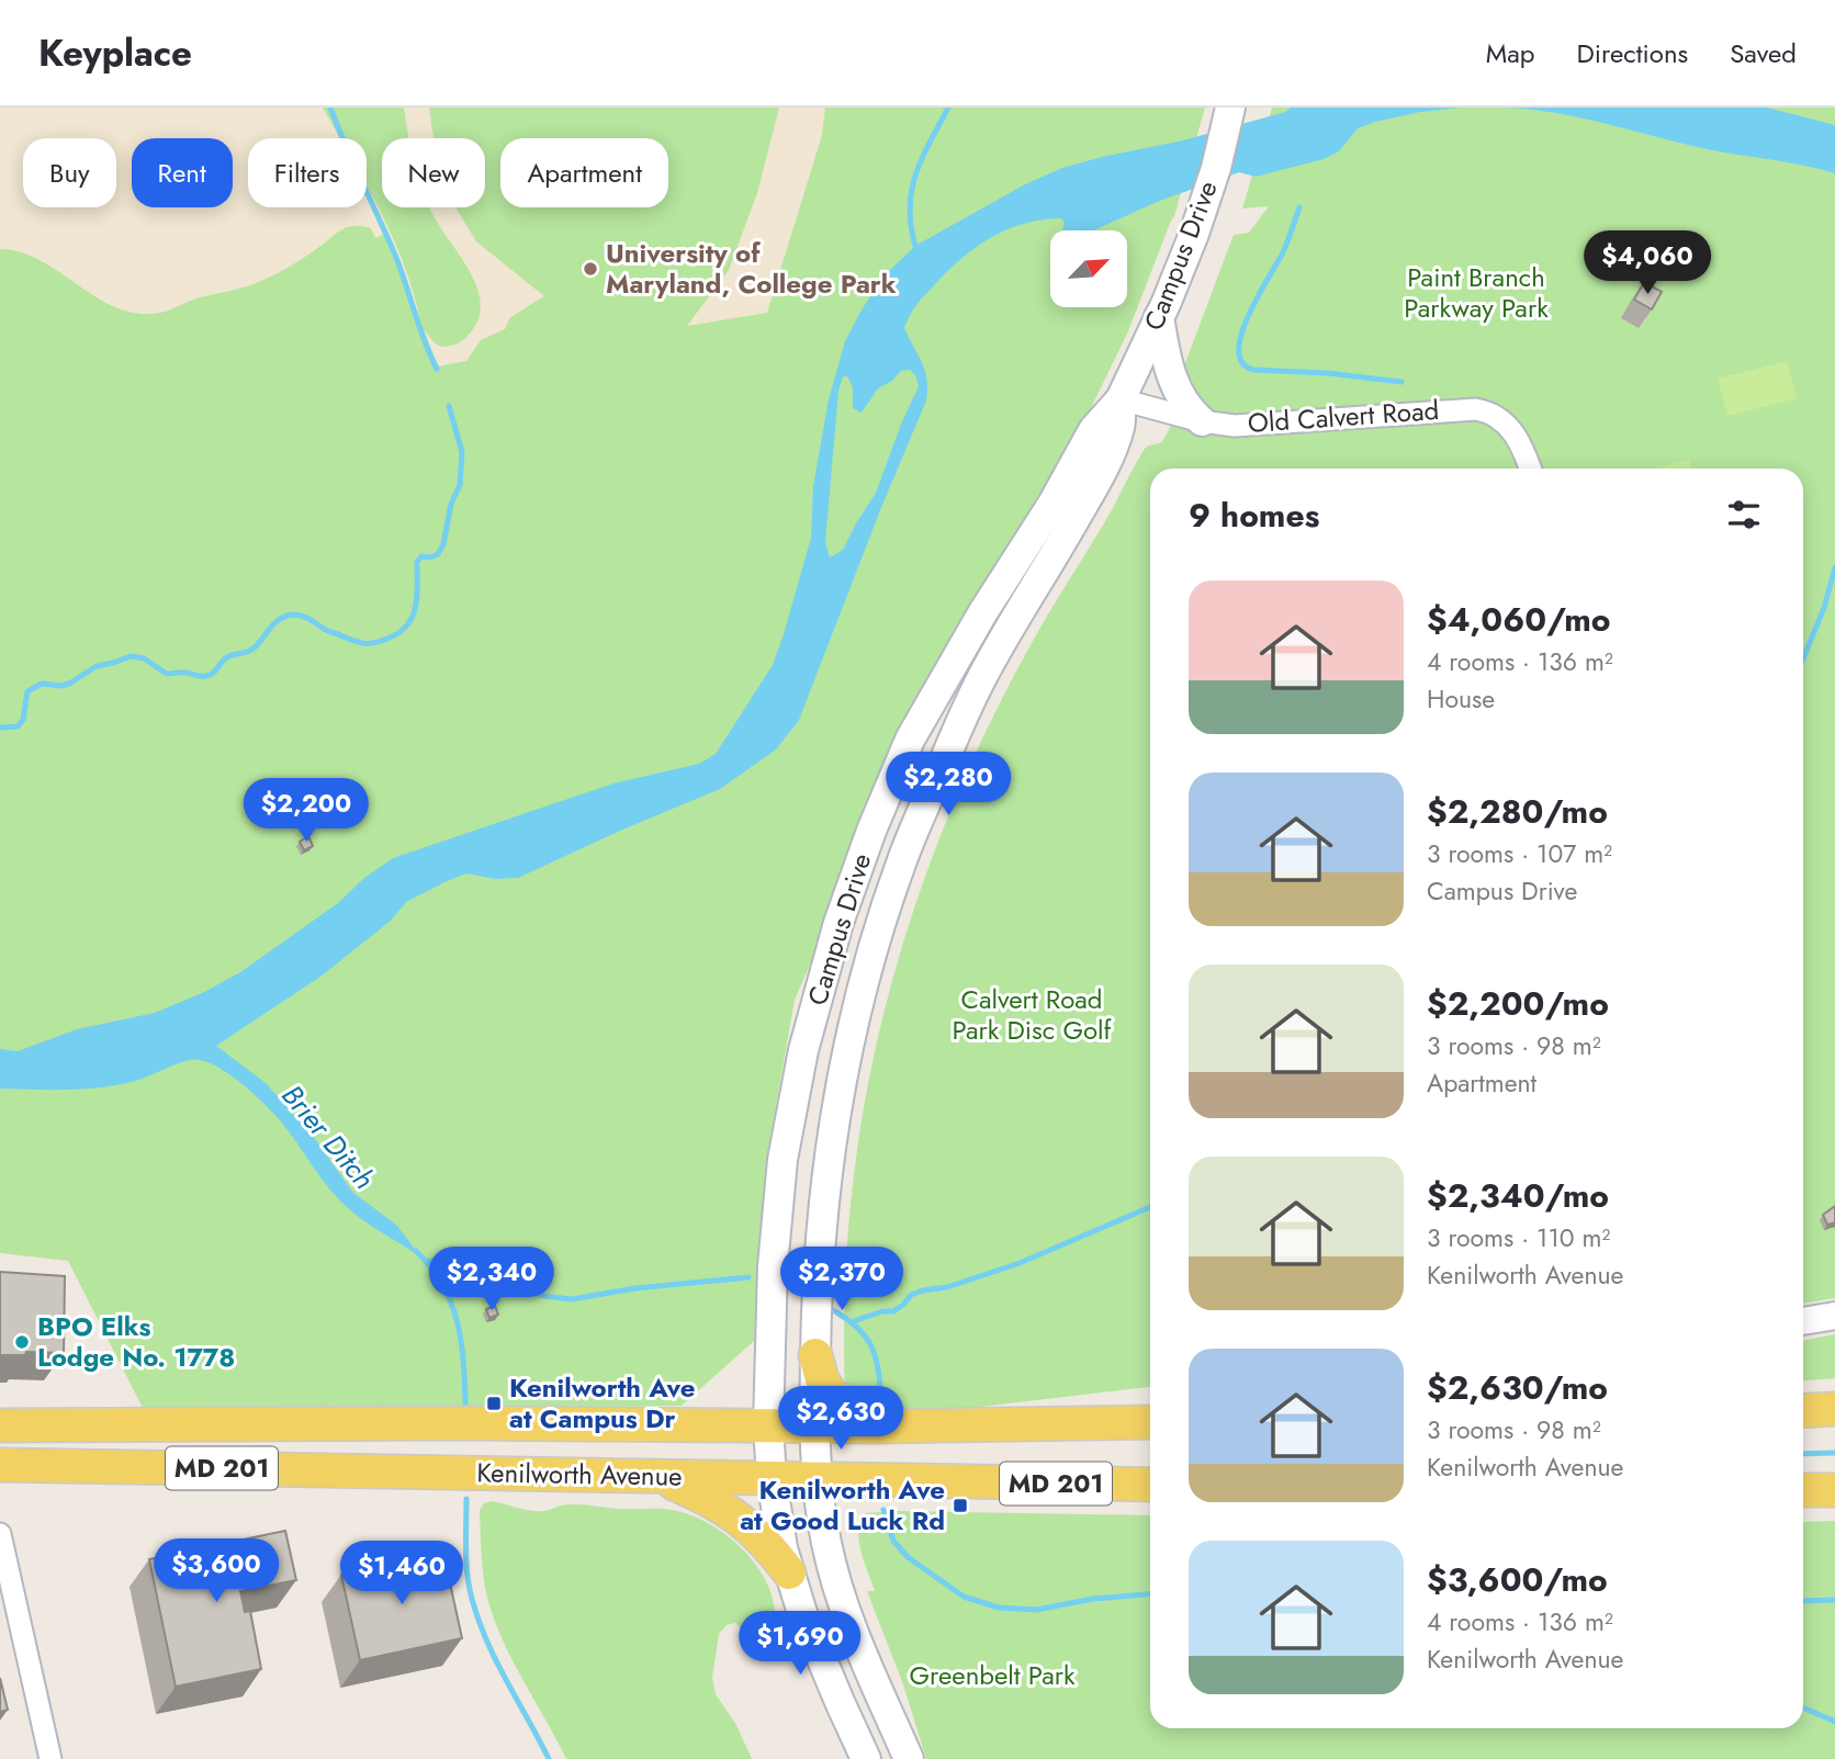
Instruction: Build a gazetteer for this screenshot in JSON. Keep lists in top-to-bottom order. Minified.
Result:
{"streets":{"main road":["Campus Drive","MD 201","Kenilworth Avenue"],"street":["Old Calvert Road"]},"crossings":[["Campus Drive","Old Calvert Road"],["Campus Drive","Kenilworth Avenue"]],"water":["Brier Ditch"],"parks":["Paint Branch Parkway Park","Calvert Road Park Disc Golf","Greenbelt Park"],"places":{"other":["University of Maryland, College Park","BPO Elks Lodge No. 1778"],"transit":["Kenilworth Ave at Campus Dr","Kenilworth Ave at Good Luck Rd"]},"north":"top right","page":{"header":"Keyplace","nav":["Map","Directions","Saved"],"chip":["Buy","Rent","Filters","New","Apartment"],"price":["$4,060","$2,280","$2,200","$2,340","$2,370","$2,630","$3,600","$1,460","$1,690"],"heading":"9 homes","list":[{"name":"$4,060/mo","note":"4 rooms · 136 m² · House"},{"name":"$2,280/mo","note":"3 rooms · 107 m² · Campus Drive"},{"name":"$2,200/mo","note":"3 rooms · 98 m² · Apartment"},{"name":"$2,340/mo","note":"3 rooms · 110 m² · Kenilworth Avenue"},{"name":"$2,630/mo","note":"3 rooms · 98 m² · Kenilworth Avenue"},{"name":"$3,600/mo","note":"4 rooms · 136 m² · Kenilworth Avenue"}]}}
